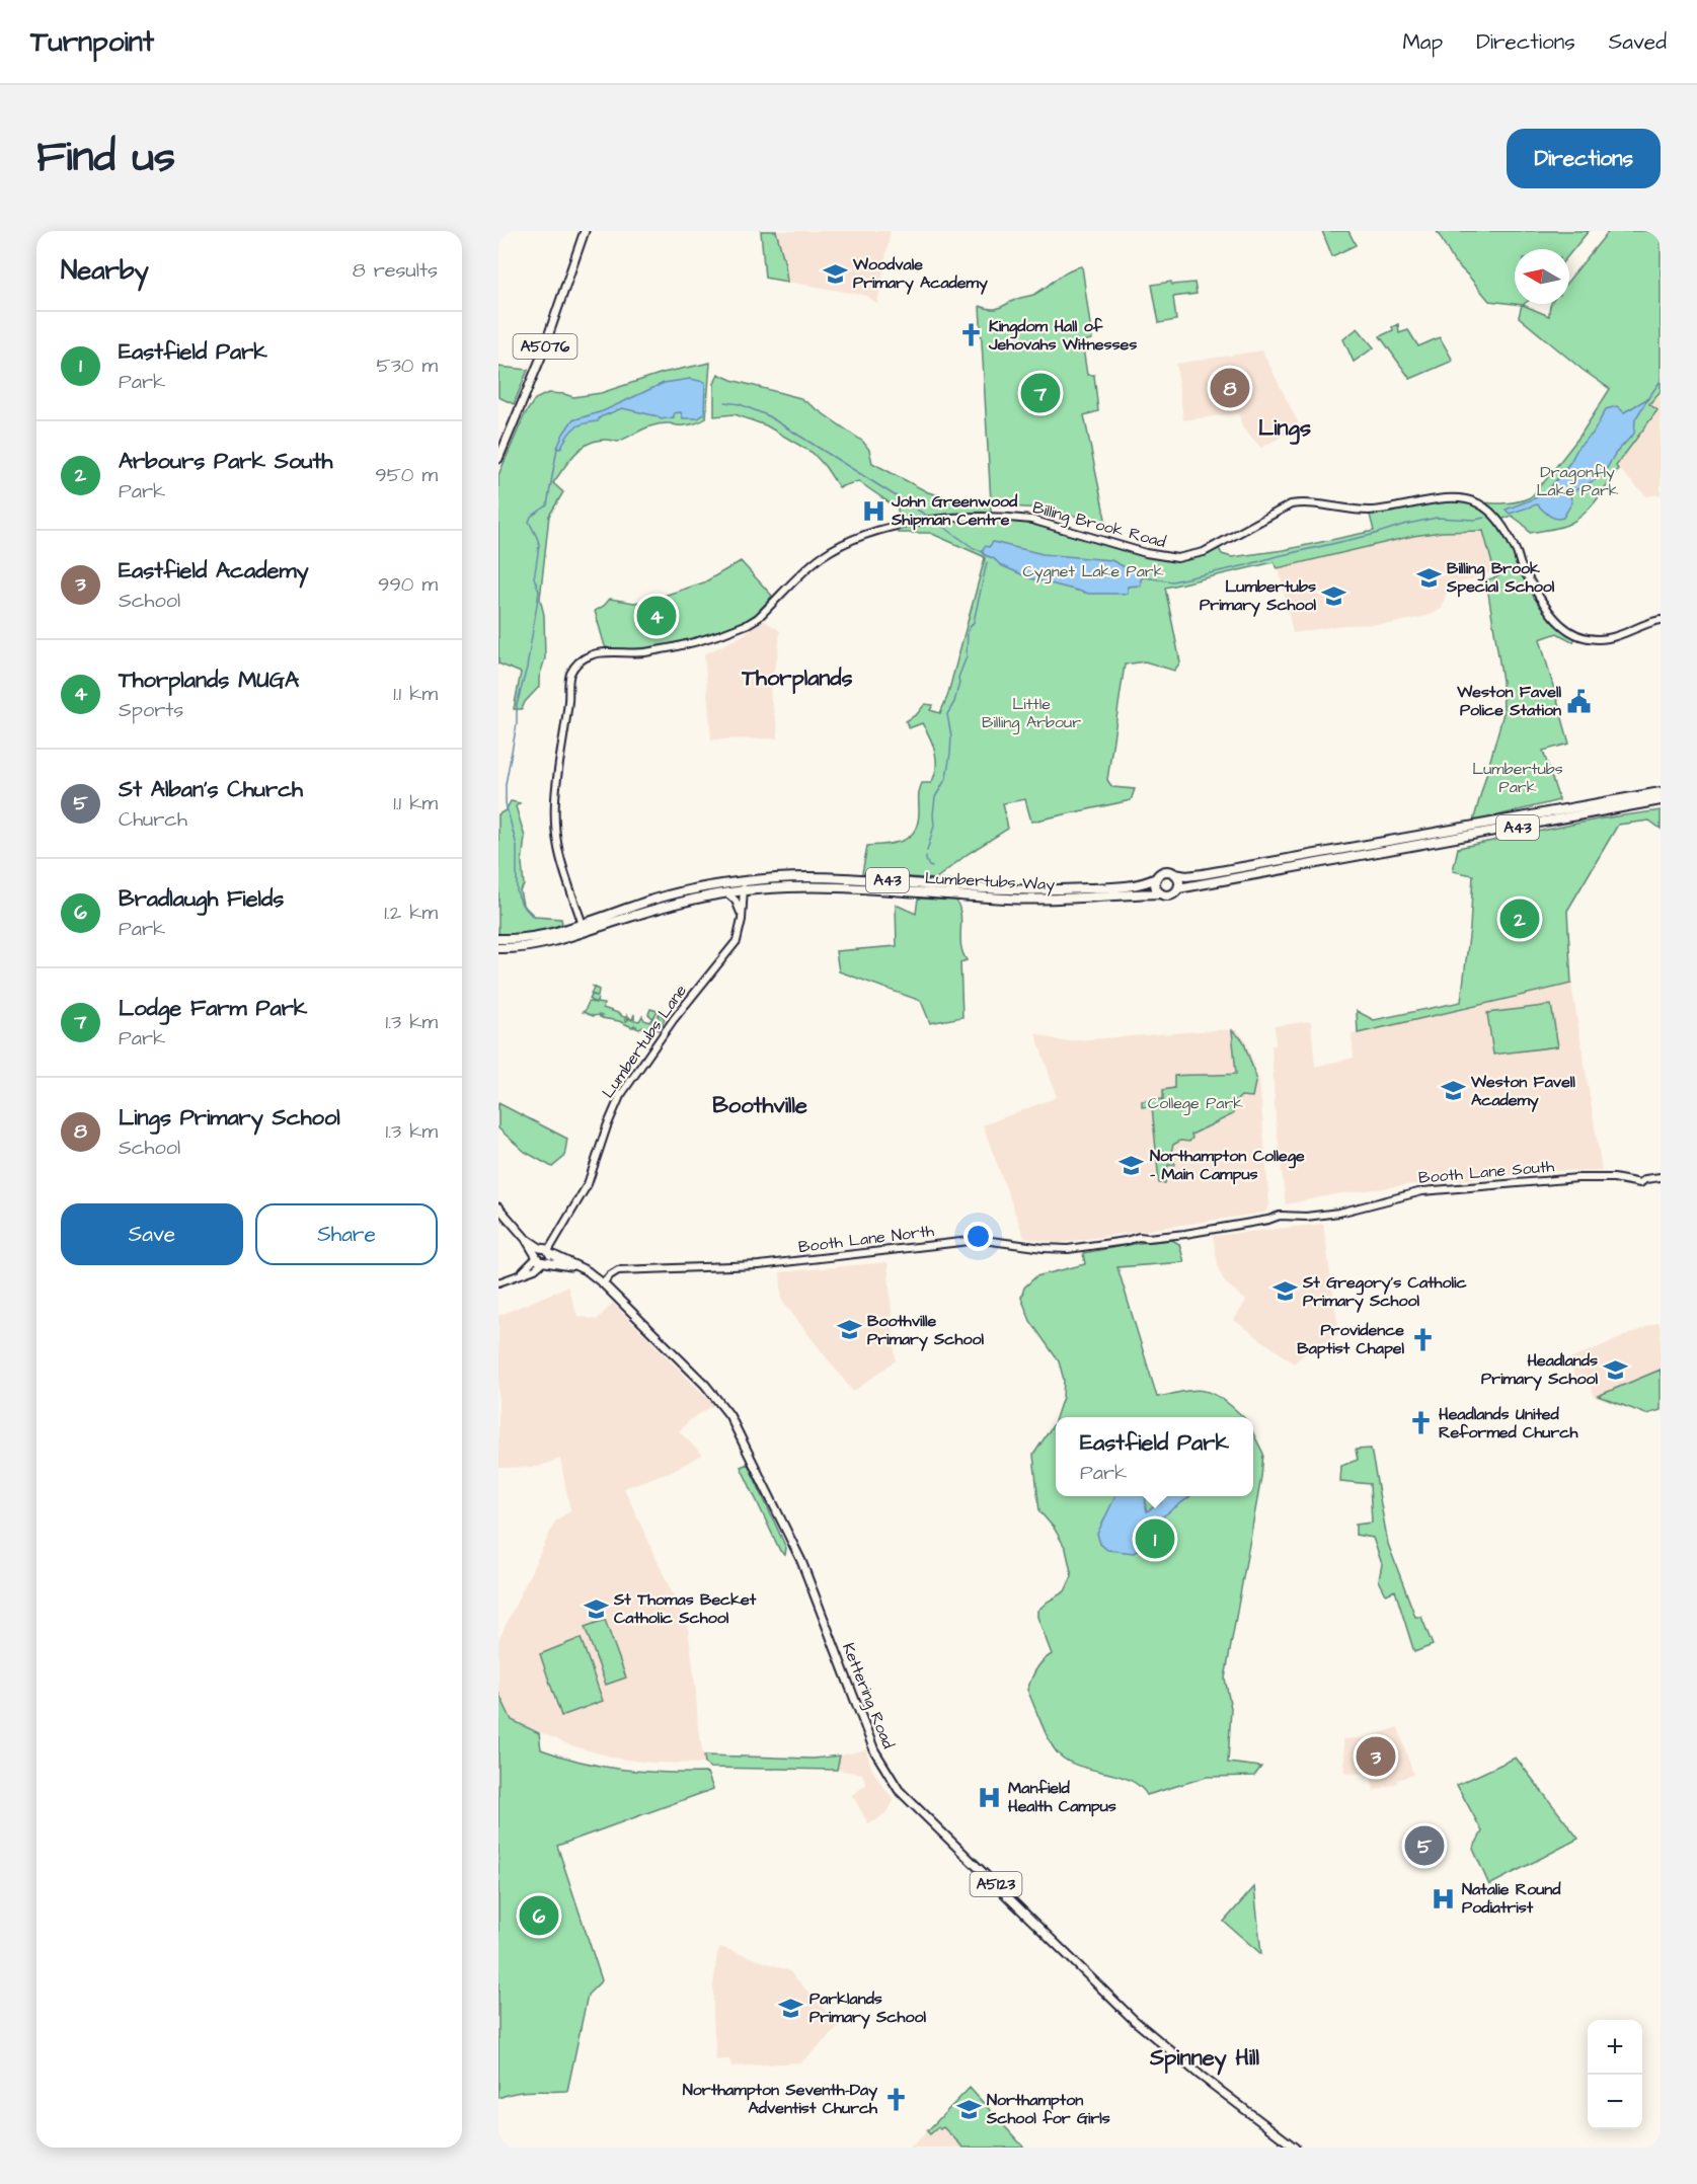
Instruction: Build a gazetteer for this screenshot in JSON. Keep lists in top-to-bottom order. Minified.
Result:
{"streets":{"highway":["A43","Lumbertubs Way"],"main road":["A5076","Kettering Road","A5123"],"street":["Billing Brook Road","Lumbertubs Lane","Booth Lane South","Booth Lane North"]},"crossings":[["Billing Brook Road","Lumbertubs Way"],["A43","Lumbertubs Way"],["Lumbertubs Way","Lumbertubs Lane"],["Lumbertubs Lane","Kettering Road"],["Booth Lane South","Booth Lane North"],["Booth Lane North","Kettering Road"],["Kettering Road","A5123"]],"districts":["Lings","Thorplands","Boothville","Spinney Hill"],"parks":["Dragonfly Lake Park","Cygnet Lake Park","Little Billing Arbour","Lumbertubs Park","College Park"],"places":{"school or university":["Woodvale Primary Academy","Billing Brook Special School","Lumbertubs Primary School","Weston Favell Academy","Northampton College - Main Campus","St Gregory's Catholic Primary School","Boothville Primary School","Headlands Primary School","St Thomas Becket Catholic School","Parklands Primary School","Northampton School for Girls"],"church":["Kingdom Hall of Jehovahs Witnesses","Providence Baptist Chapel","Headlands United Reformed Church","Northampton Seventh-Day Adventist Church"],"hospital":["John Greenwood Shipman Centre","Manfield Health Campus","Natalie Round Podiatrist"],"public building":["Weston Favell Police Station"]},"north":"left","page":{"header":"Turnpoint","nav":["Map","Directions","Saved"],"title":"Find us","buttons":["Directions",["Save","Share"]],"heading":["Nearby","8 results"],"list":[{"mark":"1","name":"Eastfield Park","note":"Park","value":"530 m"},{"mark":"2","name":"Arbours Park South","note":"Park","value":"950 m"},{"mark":"3","name":"Eastfield Academy","note":"School","value":"990 m"},{"mark":"4","name":"Thorplands MUGA","note":"Sports","value":"1.1 km"},{"mark":"5","name":"St Alban's Church","note":"Church","value":"1.1 km"},{"mark":"6","name":"Bradlaugh Fields","note":"Park","value":"1.2 km"},{"mark":"7","name":"Lodge Farm Park","note":"Park","value":"1.3 km"},{"mark":"8","name":"Lings Primary School","note":"School","value":"1.3 km"}],"pins":["8","7","4","2","1","3","5","6"],"popup":["Eastfield Park","Park"],"map_buttons":["+","−"]}}
